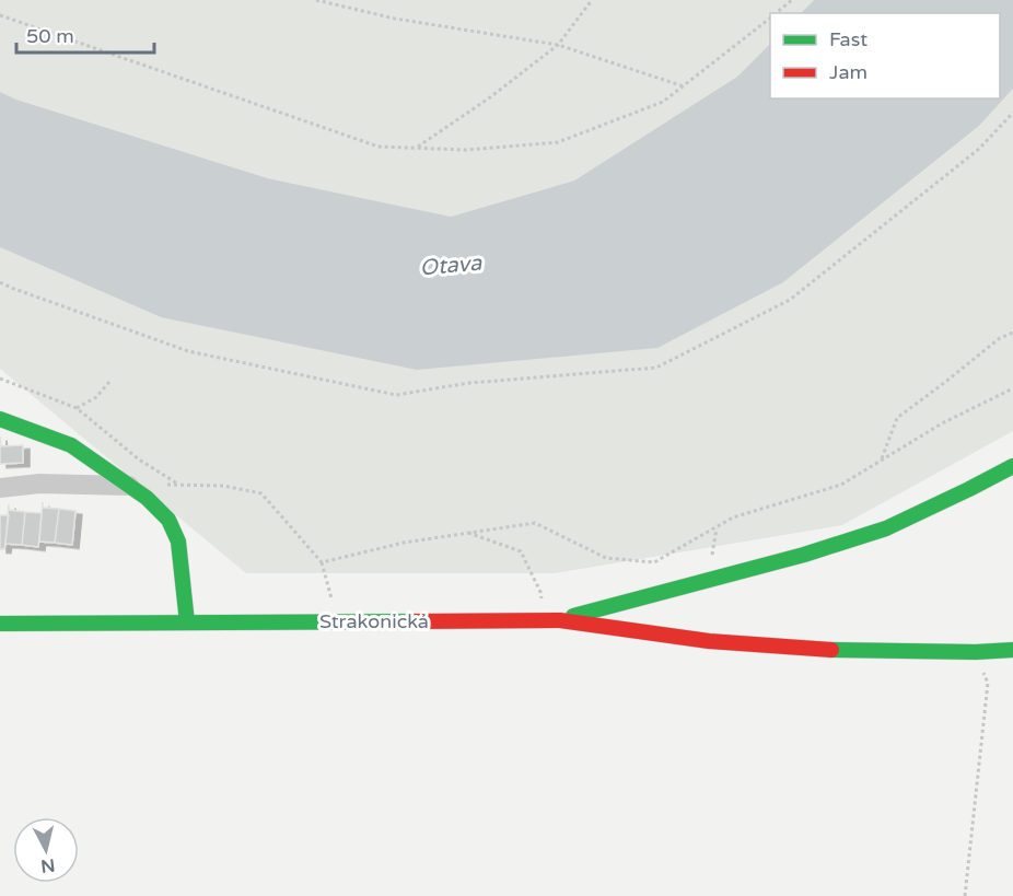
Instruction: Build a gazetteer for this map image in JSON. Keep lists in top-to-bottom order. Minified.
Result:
{"streets":{"main road":["Strakonická"]},"water":["Otava"],"legend":["Fast","Jam"],"scale_bar":"50 m","north":"bottom"}
